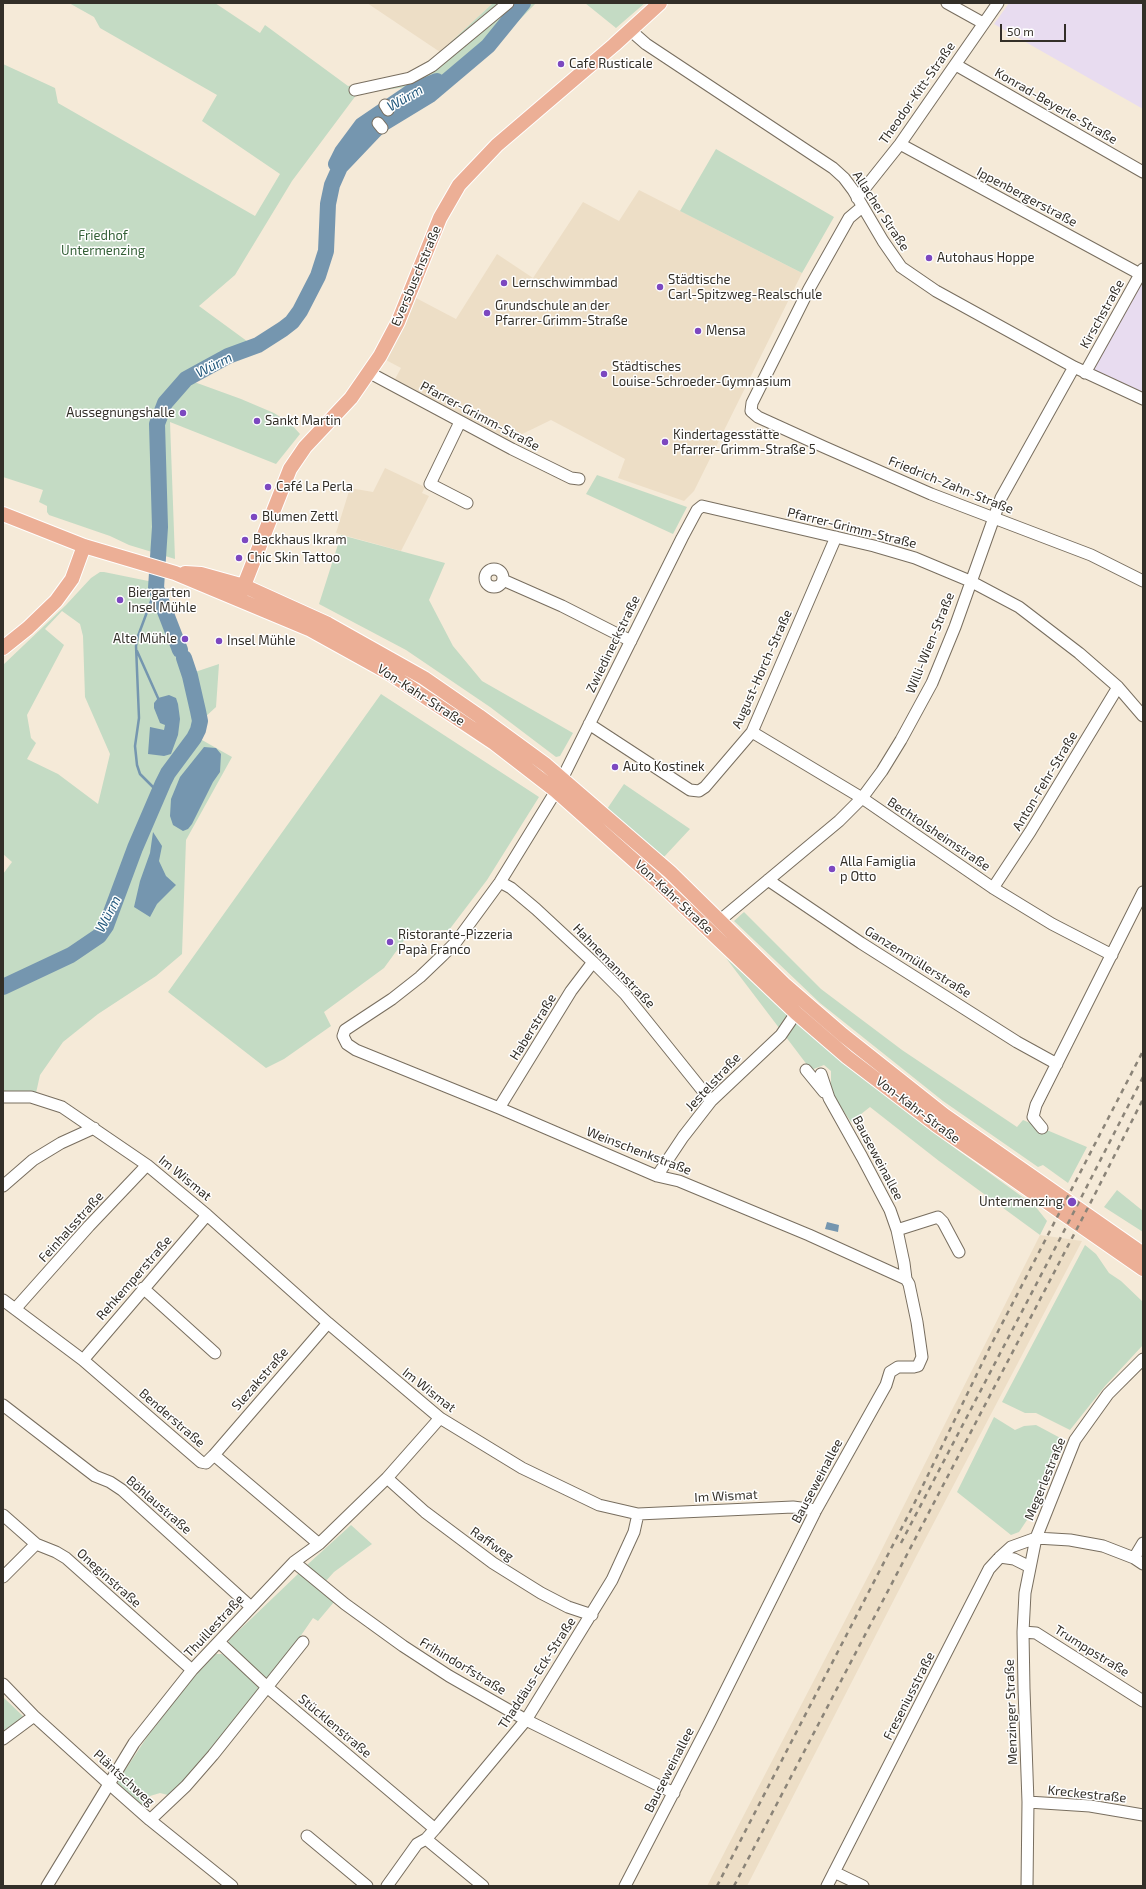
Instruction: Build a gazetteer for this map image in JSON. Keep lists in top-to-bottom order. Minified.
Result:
{"streets":{"main road":["Eversbuschstraße","Von-Kahr-Straße"],"street":["Theodor-Kitt-Straße","Konrad-Beyerle-Straße","Ippenbergerstraße","Allacher Straße","Kirschstraße","Pfarrer-Grimm-Straße","Friedrich-Zahn-Straße","Willi-Wien-Straße","Zwiedineckstraße","August-Horch-Straße","Anton-Fehr-Straße","Bechtolsheimstraße","Ganzenmüllerstraße","Hahnemannstraße","Haberstraße","Jestelstraße","Weinschenkstraße","Bauseweinallee","Im Wismat","Feinhalsstraße","Rehkemperstraße","Slezakstraße","Benderstraße","Megerlestraße","Böhlaustraße","Raffweg","Oneginstraße","Thuillestraße","Trumppstraße","Frihindorfstraße","Thaddäus-Eck-Straße","Freseniusstraße","Menzinger Straße","Stücklenstraße","Pläntschweg","Kreckestraße"]},"crossings":[["Theodor-Kitt-Straße","Konrad-Beyerle-Straße"],["Theodor-Kitt-Straße","Ippenbergerstraße"],["Theodor-Kitt-Straße","Allacher Straße"],["Theodor-Kitt-Straße","Friedrich-Zahn-Straße"],["Ippenbergerstraße","Kirschstraße"],["Allacher Straße","Eversbuschstraße"],["Allacher Straße","Kirschstraße"],["Allacher Straße","Friedrich-Zahn-Straße"],["Allacher Straße","Willi-Wien-Straße"],["Eversbuschstraße","Pfarrer-Grimm-Straße"],["Eversbuschstraße","Von-Kahr-Straße"],["Pfarrer-Grimm-Straße","Willi-Wien-Straße"],["Pfarrer-Grimm-Straße","Zwiedineckstraße"],["Pfarrer-Grimm-Straße","August-Horch-Straße"],["Pfarrer-Grimm-Straße","Anton-Fehr-Straße"],["Friedrich-Zahn-Straße","Willi-Wien-Straße"],["Willi-Wien-Straße","Von-Kahr-Straße"],["Willi-Wien-Straße","Bechtolsheimstraße"],["Willi-Wien-Straße","Ganzenmüllerstraße"],["Zwiedineckstraße","August-Horch-Straße"],["Zwiedineckstraße","Von-Kahr-Straße"],["Zwiedineckstraße","Hahnemannstraße"],["Zwiedineckstraße","Weinschenkstraße"],["August-Horch-Straße","Bechtolsheimstraße"],["Von-Kahr-Straße","Jestelstraße"],["Anton-Fehr-Straße","Bechtolsheimstraße"],["Hahnemannstraße","Haberstraße"],["Hahnemannstraße","Jestelstraße"],["Haberstraße","Weinschenkstraße"],["Jestelstraße","Weinschenkstraße"],["Weinschenkstraße","Bauseweinallee"],["Bauseweinallee","Im Wismat"],["Bauseweinallee","Frihindorfstraße"],["Im Wismat","Feinhalsstraße"],["Im Wismat","Rehkemperstraße"],["Im Wismat","Slezakstraße"],["Im Wismat","Thuillestraße"],["Im Wismat","Thaddäus-Eck-Straße"],["Feinhalsstraße","Benderstraße"],["Rehkemperstraße","Benderstraße"],["Slezakstraße","Benderstraße"],["Benderstraße","Thuillestraße"],["Megerlestraße","Freseniusstraße"],["Megerlestraße","Menzinger Straße"],["Böhlaustraße","Thuillestraße"],["Raffweg","Thuillestraße"],["Raffweg","Thaddäus-Eck-Straße"],["Oneginstraße","Thuillestraße"],["Thuillestraße","Frihindorfstraße"],["Thuillestraße","Stücklenstraße"],["Thuillestraße","Pläntschweg"],["Trumppstraße","Menzinger Straße"],["Frihindorfstraße","Thaddäus-Eck-Straße"],["Thaddäus-Eck-Straße","Stücklenstraße"],["Freseniusstraße","Menzinger Straße"],["Menzinger Straße","Kreckestraße"]],"water":["Würm"],"parks":["Friedhof Untermenzing"],"places":["Cafe Rusticale","Autohaus Hoppe","Lernschwimmbad","Städtische Carl-Spitzweg-Realschule","Grundschule an der Pfarrer-Grimm-Straße","Mensa","Städtisches Louise-Schroeder-Gymnasium","Aussegnungshalle","Sankt Martin","Kindertagesstätte Pfarrer-Grimm-Straße 5","Café La Perla","Blumen Zettl","Backhaus Ikram","Chic Skin Tattoo","Biergarten Insel Mühle","Alte Mühle","Insel Mühle","Auto Kostinek","Alla Famiglia p Otto","Ristorante-Pizzeria Papà Franco","Untermenzing"],"scale_bar":"50 m"}
